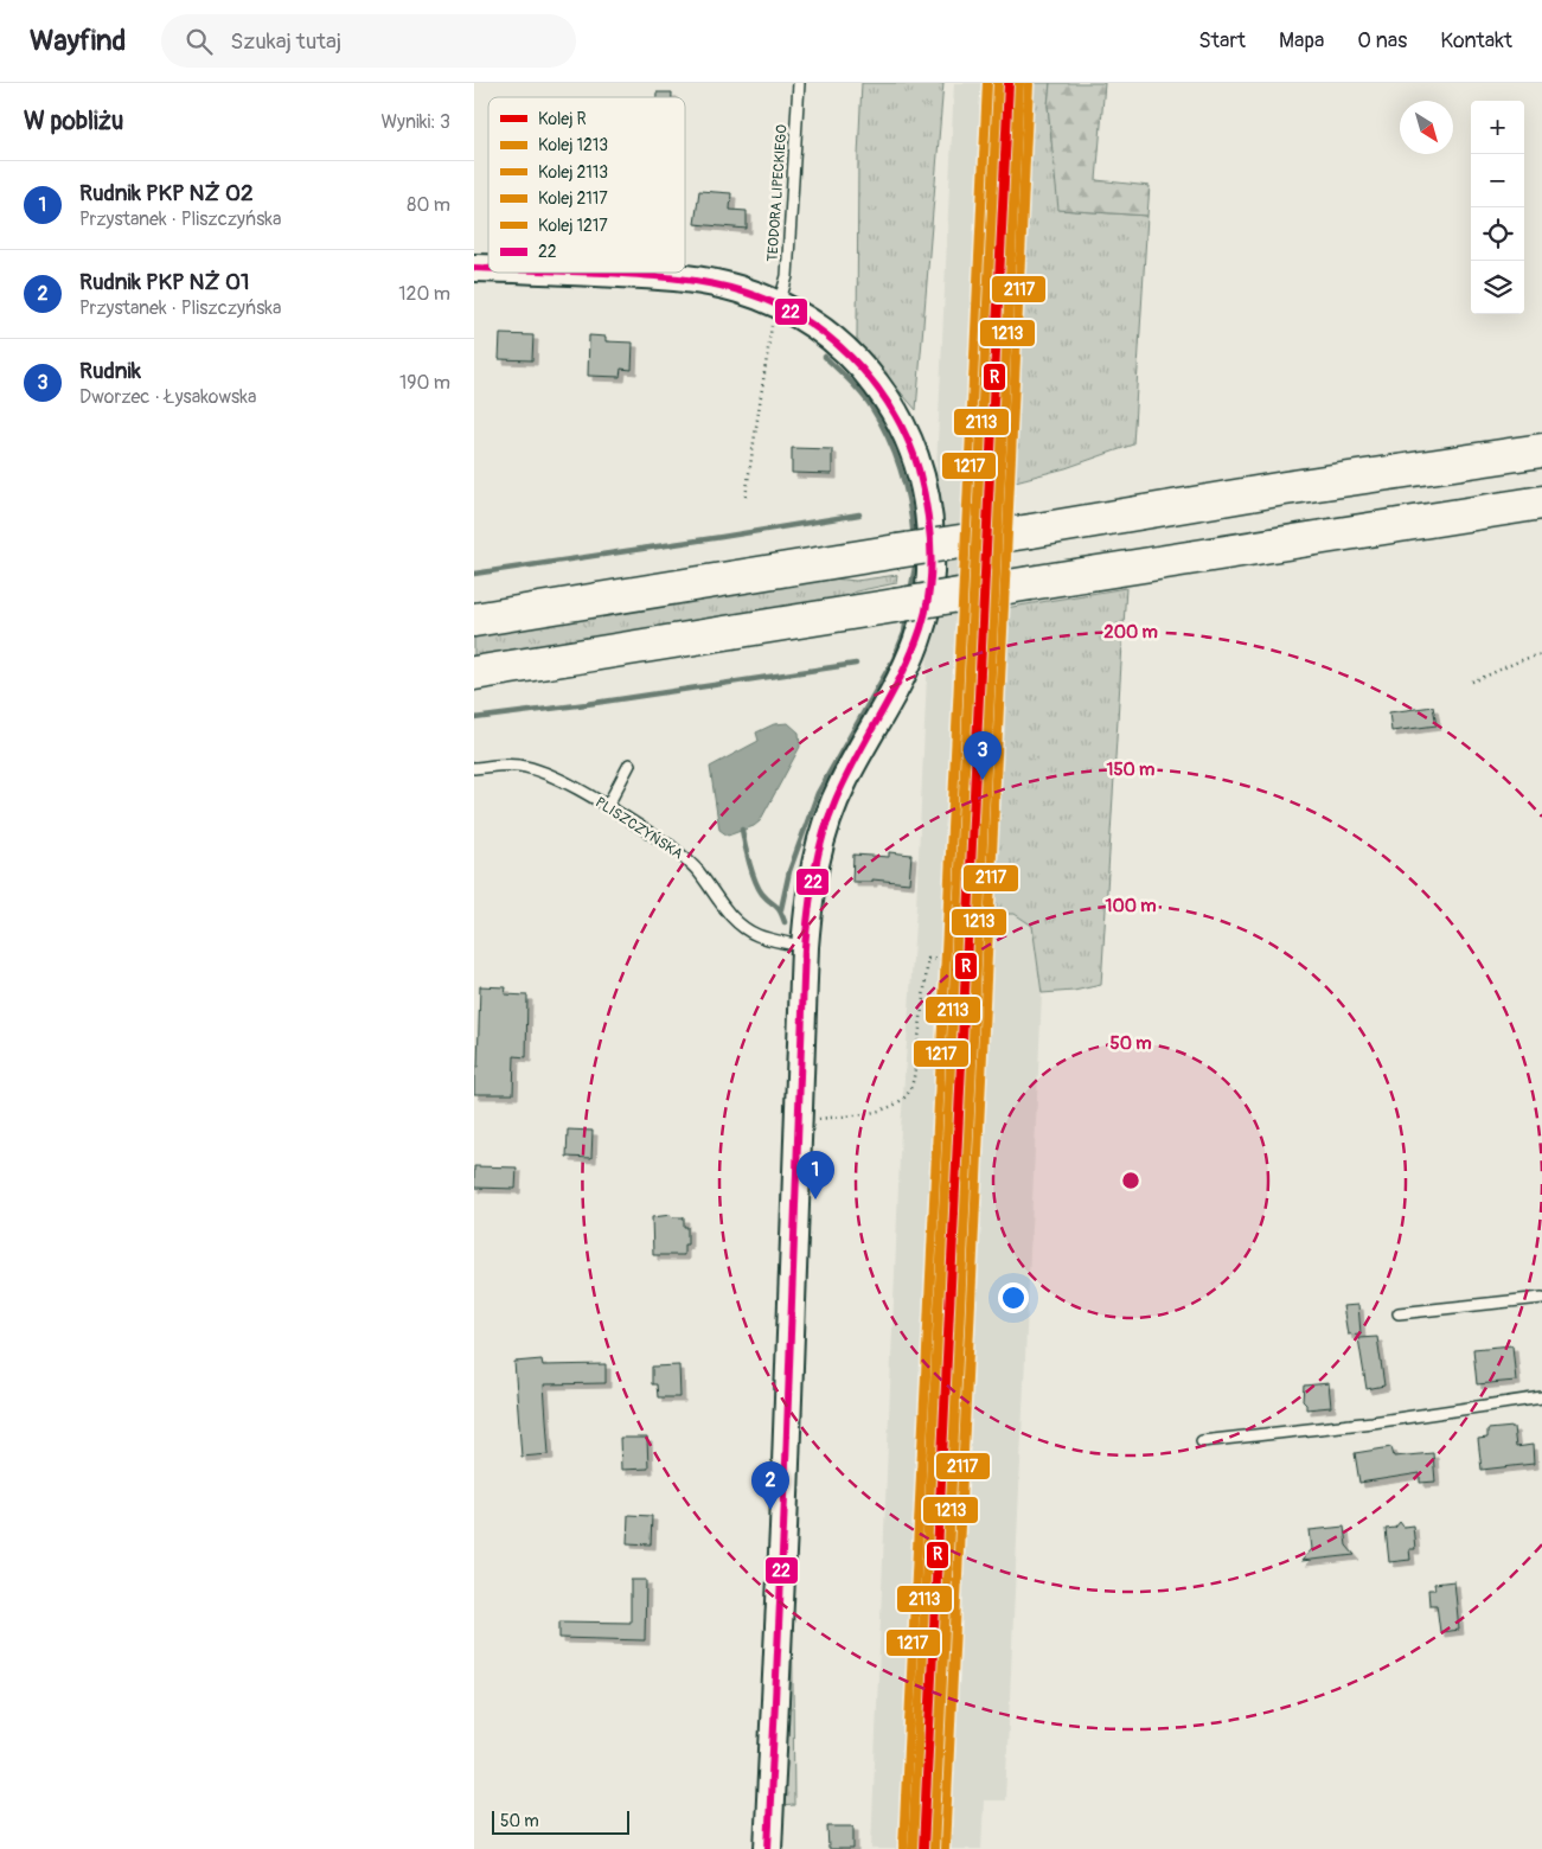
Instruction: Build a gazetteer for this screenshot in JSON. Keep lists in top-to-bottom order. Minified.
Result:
{"streets":{"lane":["TEODORA LIPECKIEGO","PLISZCZYŃSKA"]},"lines":["rail line R","rail line 1213","rail line 2113","rail line 1217","rail line 2117","transit line 22"],"legend":["Kolej R","Kolej 1213","Kolej 2113","Kolej 2117","Kolej 1217","22"],"scale_bar":"50 m","north":"bottom right","page":{"header":"Wayfind","search":"Szukaj tutaj","nav":["Start","Mapa","O nas","Kontakt"],"heading":["W pobliżu","Wyniki: 3"],"map_buttons":["+","−"],"list":[{"mark":"1","name":"Rudnik PKP NŻ 02","note":"Przystanek · Pliszczyńska","value":"80 m"},{"mark":"2","name":"Rudnik PKP NŻ 01","note":"Przystanek · Pliszczyńska","value":"120 m"},{"mark":"3","name":"Rudnik","note":"Dworzec · Łysakowska","value":"190 m"}],"pins":["3","1","2"],"scale":"50 m"},"rings":["200 m","150 m","100 m","50 m"]}
